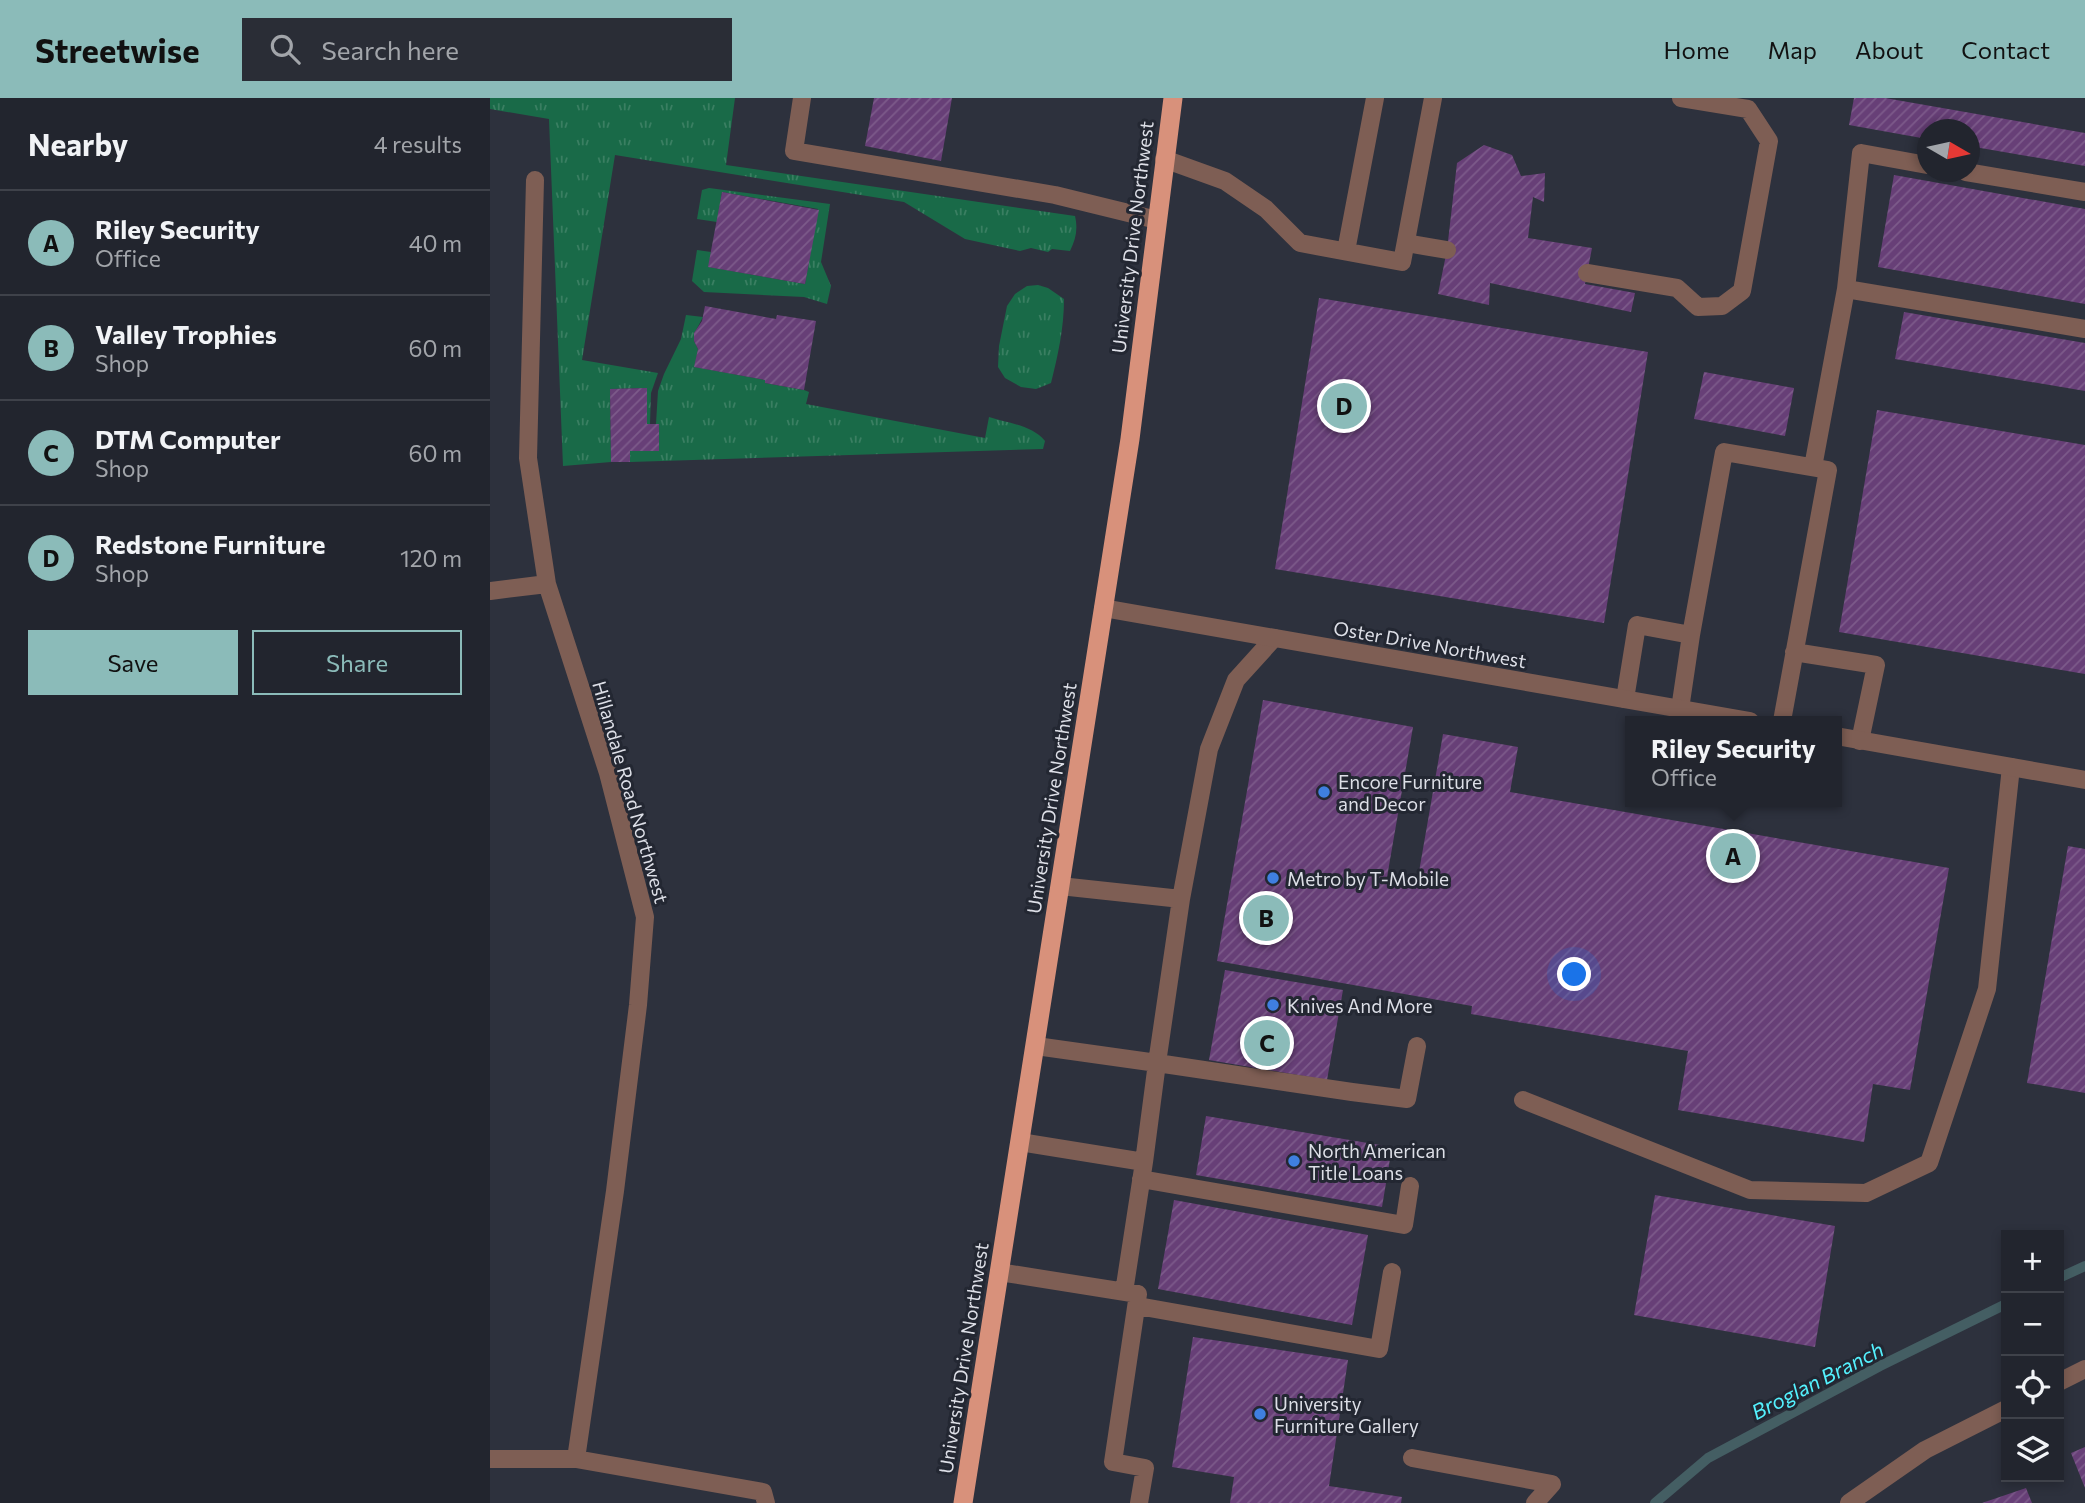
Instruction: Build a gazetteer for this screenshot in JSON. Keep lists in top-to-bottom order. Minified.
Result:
{"streets":{"highway":["University Drive Northwest"],"street":["Oster Drive Northwest","Hillandale Road Northwest"]},"crossings":[["University Drive Northwest","Oster Drive Northwest"]],"water":["Broglan Branch"],"places":["Encore Furniture and Decor","Metro by T-Mobile","Knives And More","North American Title Loans","University Furniture Gallery"],"north":"right","page":{"header":"Streetwise","search":"Search here","nav":["Home","Map","About","Contact"],"heading":["Nearby","4 results"],"list":[{"mark":"A","name":"Riley Security","note":"Office","value":"40 m"},{"mark":"B","name":"Valley Trophies","note":"Shop","value":"60 m"},{"mark":"C","name":"DTM Computer","note":"Shop","value":"60 m"},{"mark":"D","name":"Redstone Furniture","note":"Shop","value":"120 m"}],"pins":["D","A","B","C"],"buttons":["Save","Share"],"popup":["Riley Security","Office"],"map_buttons":["+","−"]}}
